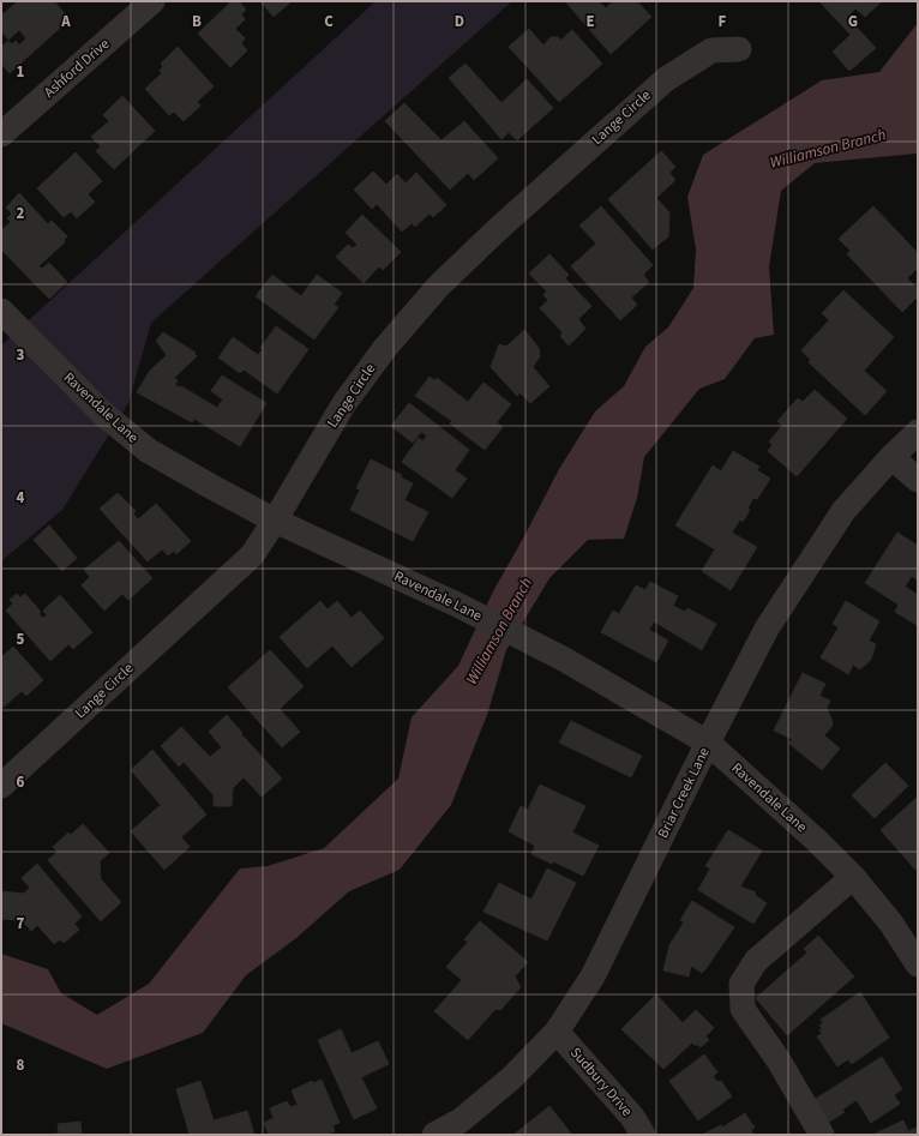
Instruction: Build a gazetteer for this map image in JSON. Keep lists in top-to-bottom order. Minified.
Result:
{"streets":{"street":["Ashford Drive","Lange Circle","Ravendale Lane","Briar Creek Lane","Sudbury Drive"]},"crossings":[["Lange Circle","Ravendale Lane"],["Ravendale Lane","Briar Creek Lane"],["Briar Creek Lane","Sudbury Drive"]],"water":["Williamson Branch"],"grid":{"columns":["A","B","C","D","E","F","G"],"rows":["1","2","3","4","5","6","7","8"]}}
